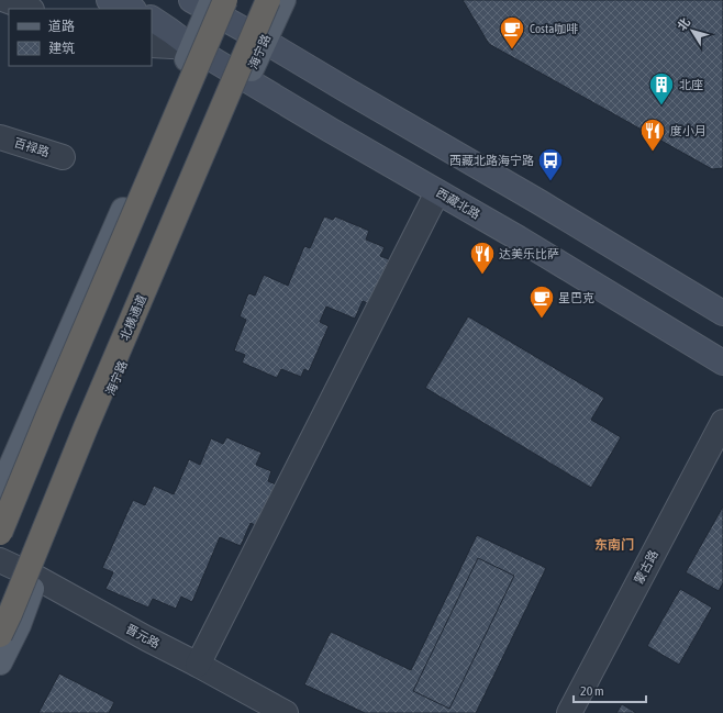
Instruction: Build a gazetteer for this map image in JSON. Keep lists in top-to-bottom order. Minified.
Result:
{"streets":{"highway":["北横通道"],"main road":["海宁路","西藏北路"],"street":["百禄路","蒙古路","晋元路"]},"crossings":[["海宁路","西藏北路"],["海宁路","晋元路"]],"districts":["东南门"],"places":{"cafe":["Costa咖啡","星巴克"],"building":["北座"],"restaurant":["度小月","达美乐比萨"],"bus stop":["西藏北路海宁路"]},"legend":["道路","建筑"],"scale_bar":"20 m","north":"top left"}
